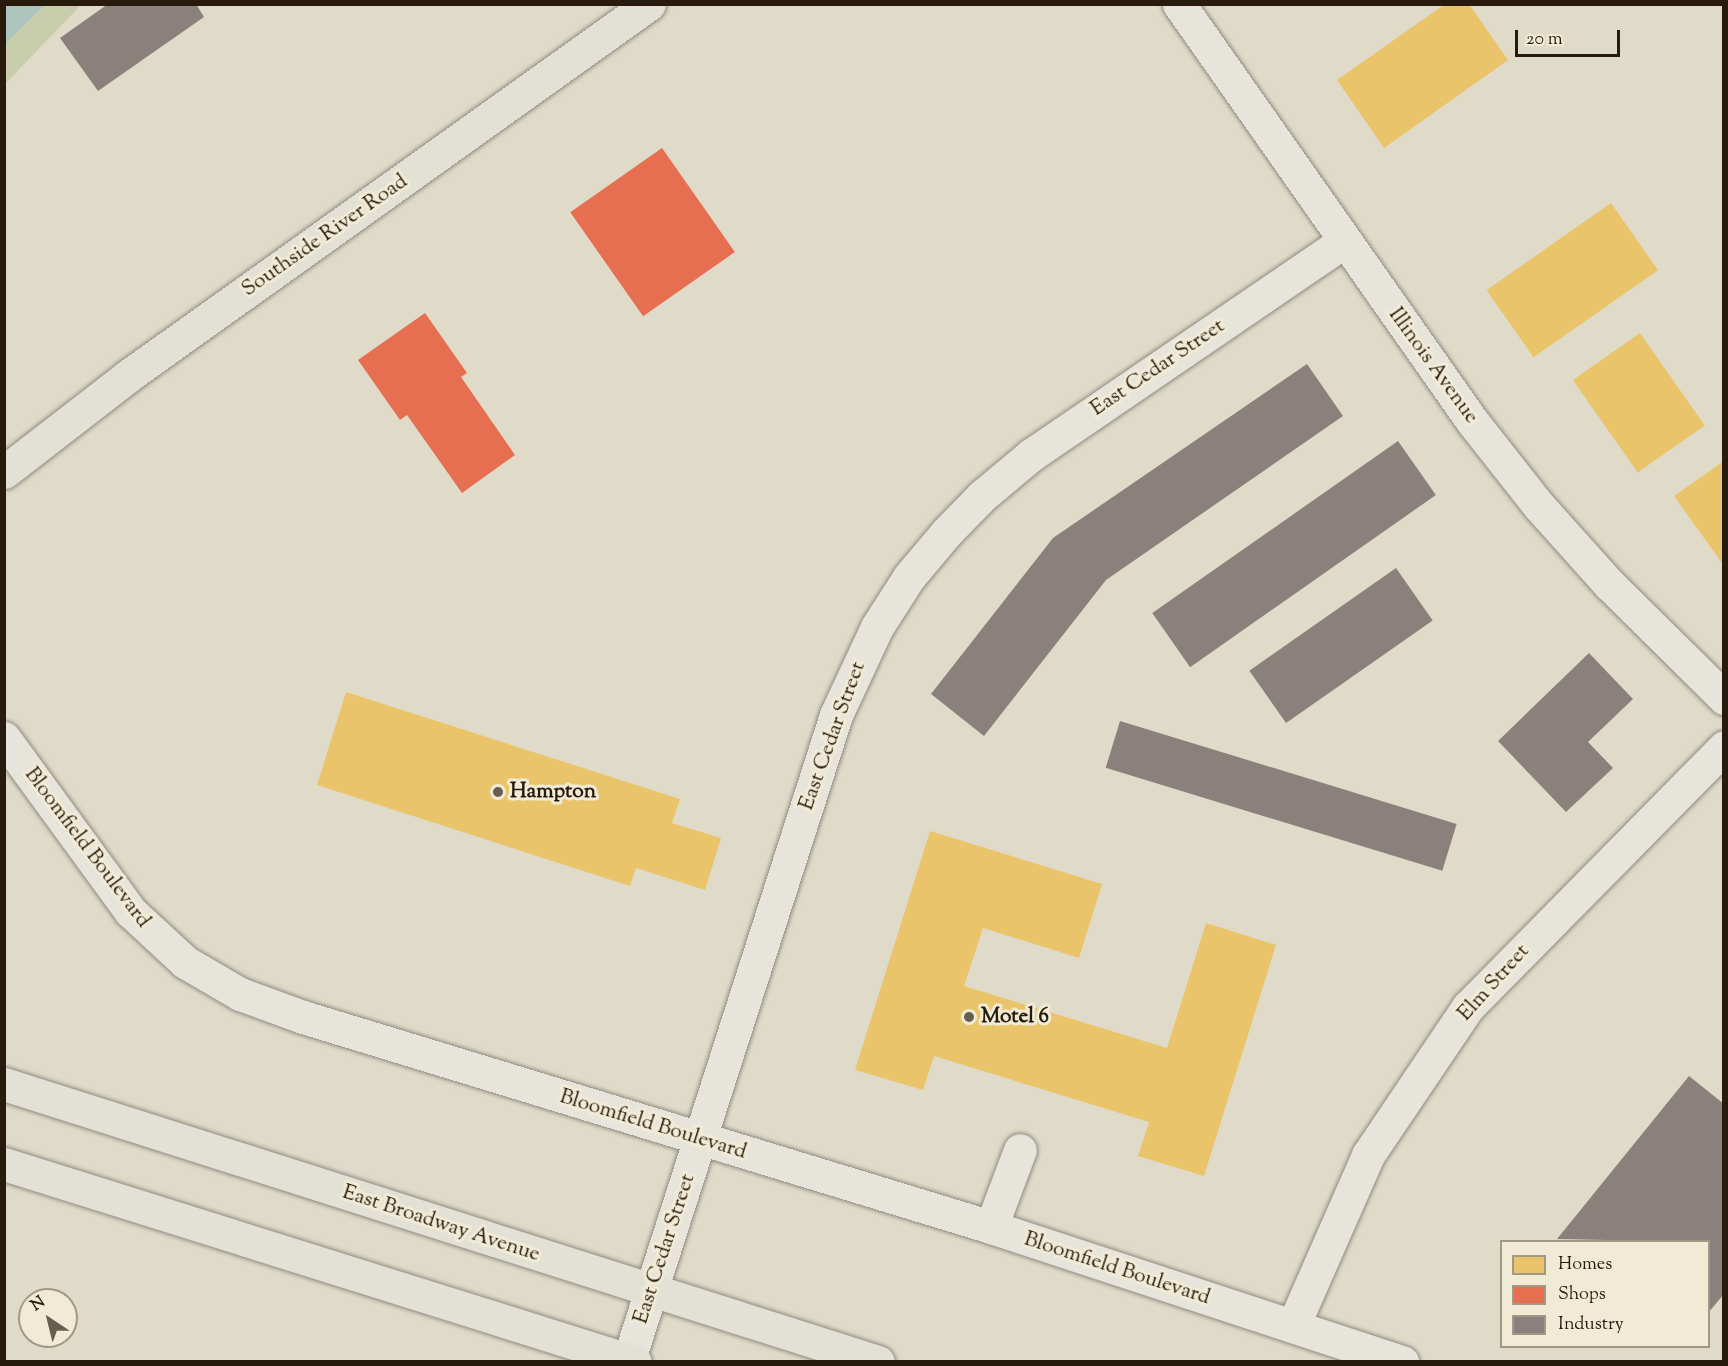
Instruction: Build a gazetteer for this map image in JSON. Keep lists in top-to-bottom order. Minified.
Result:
{"streets":{"main road":["Southside River Road","East Broadway Avenue"],"street":["Illinois Avenue","East Cedar Street","Bloomfield Boulevard","Elm Street"]},"crossings":[["Illinois Avenue","East Cedar Street"],["East Cedar Street","Bloomfield Boulevard"],["East Cedar Street","East Broadway Avenue"],["Bloomfield Boulevard","Elm Street"]],"places":["Hampton","Motel 6"],"legend":["Homes","Shops","Industry"],"scale_bar":"20 m","north":"top left"}
